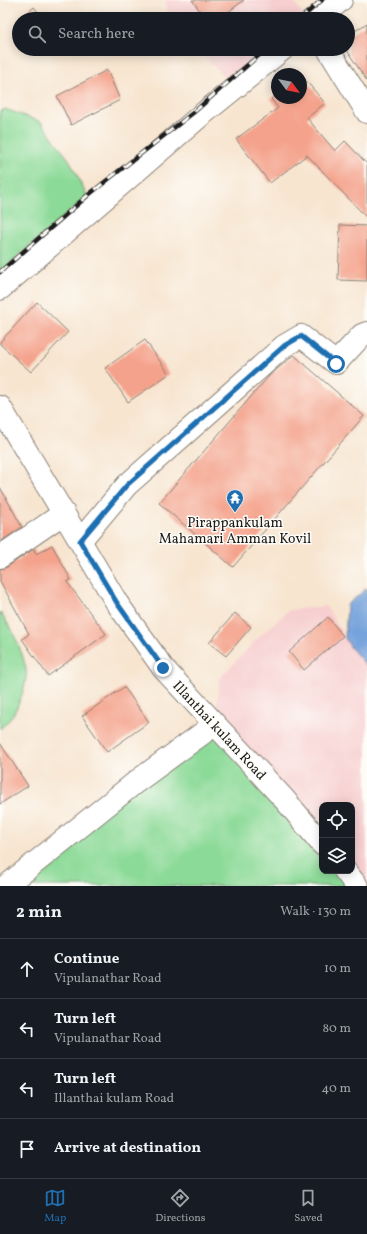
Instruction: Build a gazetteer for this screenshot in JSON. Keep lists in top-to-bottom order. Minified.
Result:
{"streets":{"street":["Illanthai kulam Road"]},"places":{"temple":["Pirappankulam Mahamari Amman Kovil"]},"north":"bottom right","page":{"search":"Search here","heading":["2 min","Walk · 130 m"],"list":[["Continue","Vipulanathar Road","10 m"],["Turn left","Vipulanathar Road","80 m"],["Turn left","Illanthai kulam Road","40 m"],"Arrive at destination"],"nav":["Map","Directions","Saved"]}}
